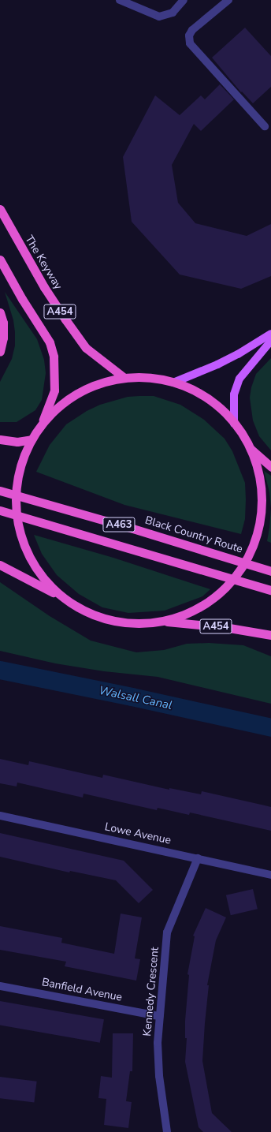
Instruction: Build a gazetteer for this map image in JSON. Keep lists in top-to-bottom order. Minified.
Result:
{"streets":{"highway":["The Keyway","A454","A463","Black Country Route"],"street":["Lowe Avenue","Banfield Avenue","Kennedy Crescent"]},"crossings":[["Lowe Avenue","Kennedy Crescent"],["Banfield Avenue","Kennedy Crescent"]],"water":["Walsall Canal"]}
